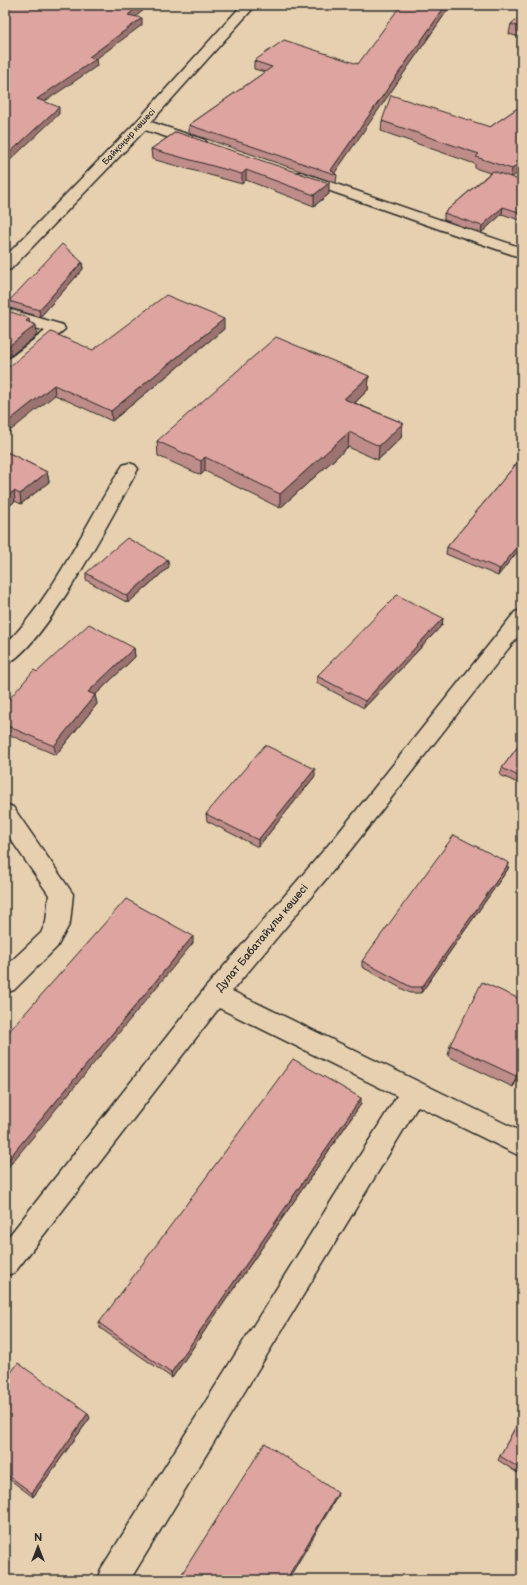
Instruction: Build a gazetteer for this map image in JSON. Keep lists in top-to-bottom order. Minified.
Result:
{"streets":{"street":["Байқоңыр көшесі","Дулат Бабатайұлы көшесі"]},"north":"top"}
